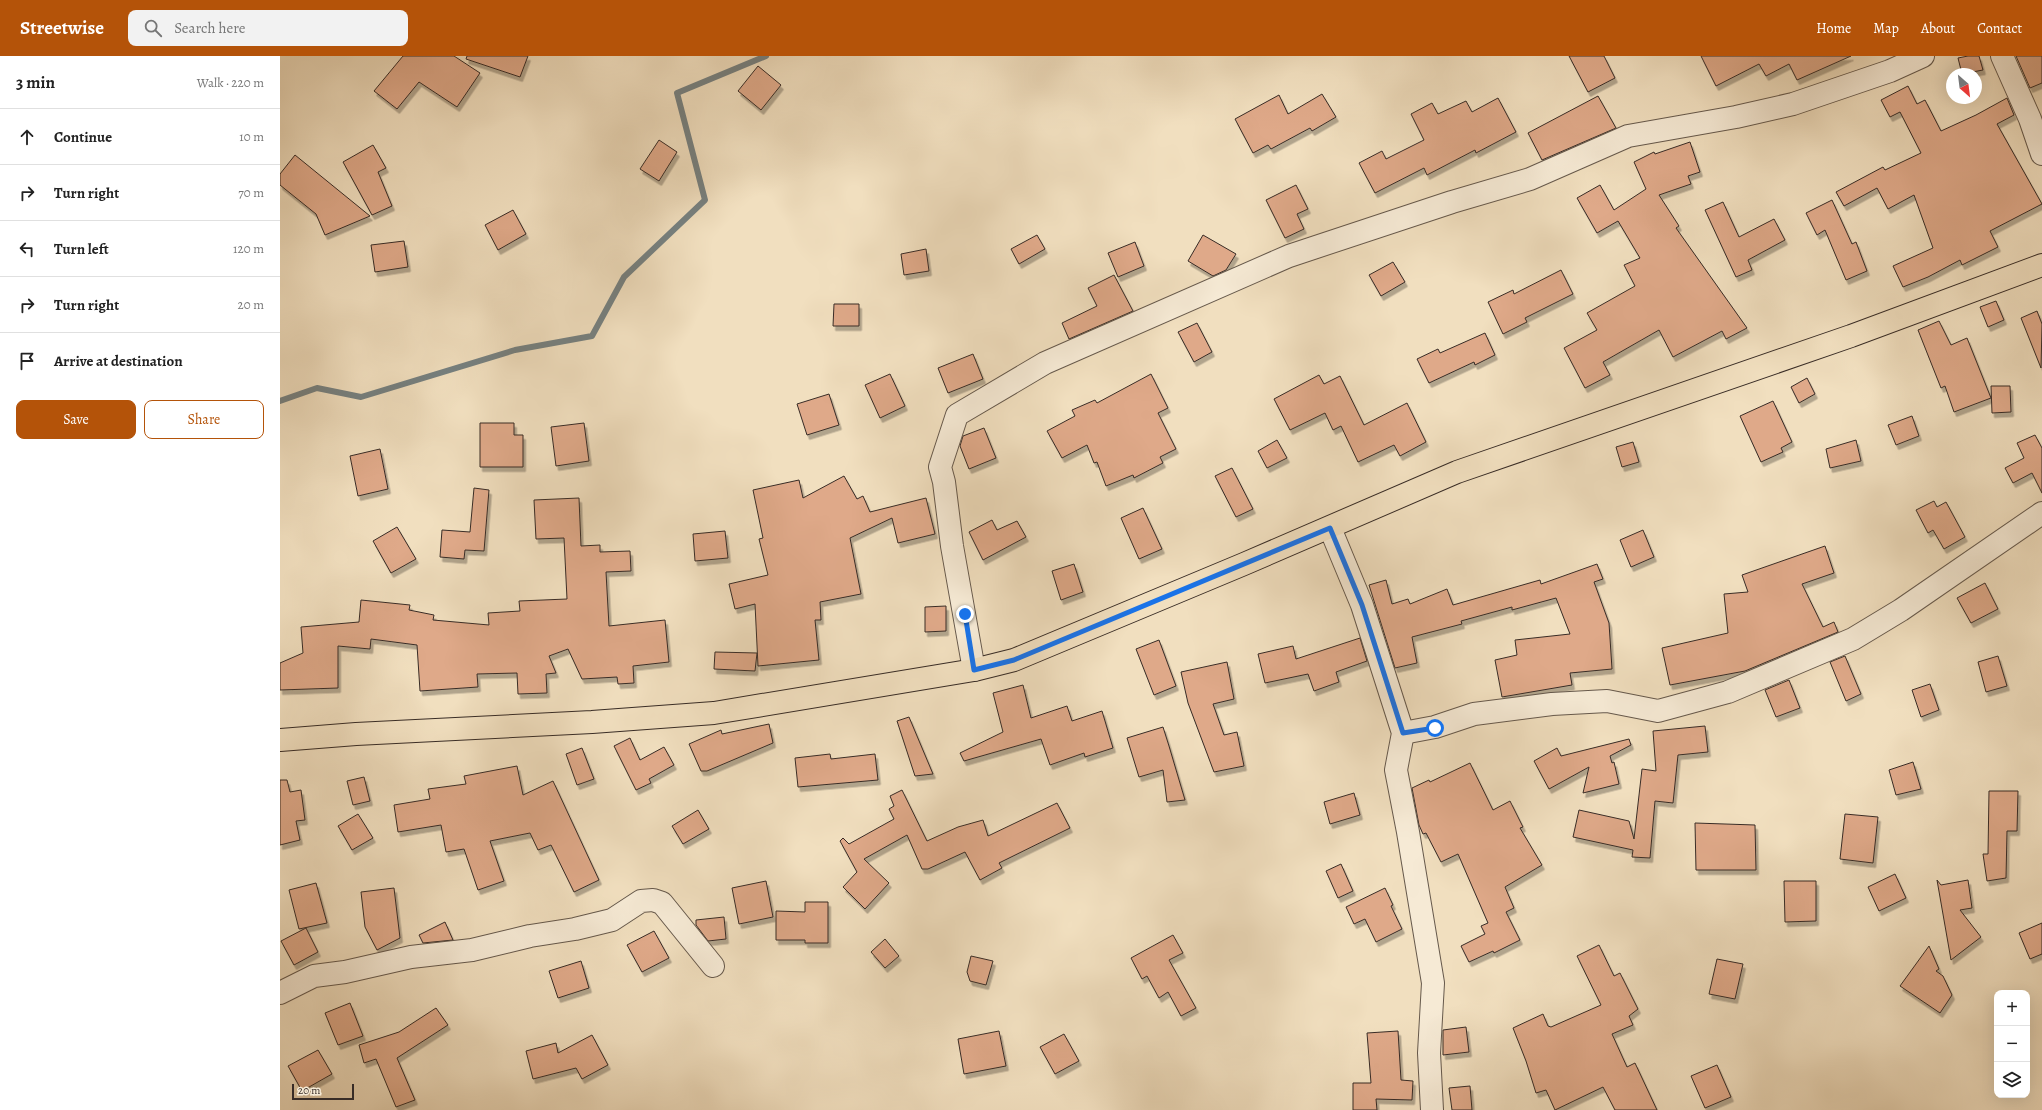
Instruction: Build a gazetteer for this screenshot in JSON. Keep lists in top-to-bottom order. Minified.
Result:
{"scale_bar":"20 m","north":"bottom right","page":{"header":"Streetwise","search":"Search here","nav":["Home","Map","About","Contact"],"heading":["3 min","Walk · 220 m"],"list":[["Continue","10 m"],["Turn right","70 m"],["Turn left","120 m"],["Turn right","20 m"],"Arrive at destination"],"buttons":["Save","Share"],"map_buttons":["+","−"],"scale":"20 m"}}
